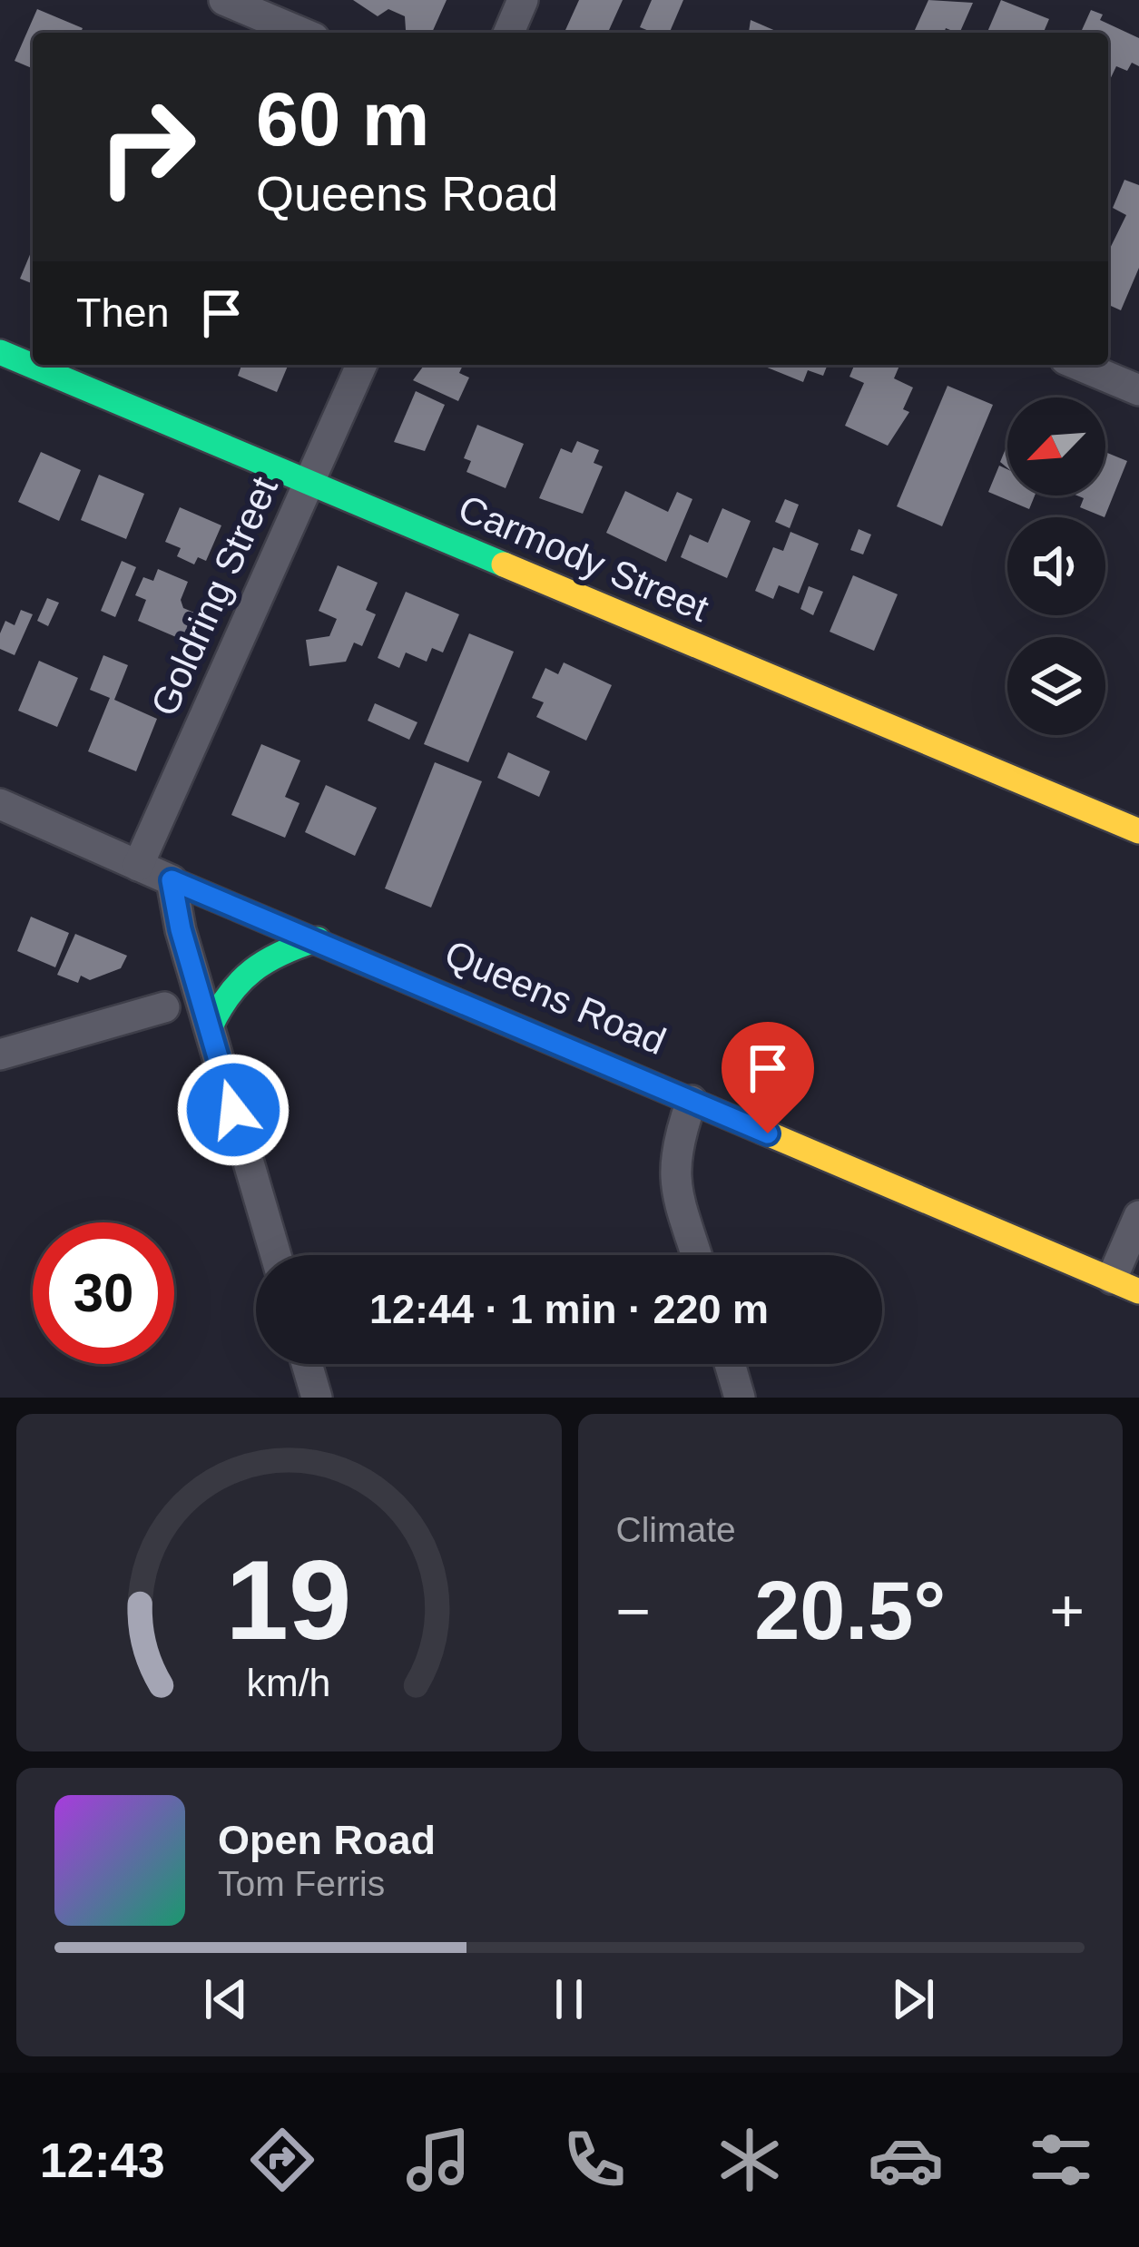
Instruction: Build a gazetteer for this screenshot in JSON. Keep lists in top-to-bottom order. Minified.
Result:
{"streets":{"street":["Carmody Street","Goldring Street","Queens Road"]},"crossings":[["Carmody Street","Goldring Street"],["Goldring Street","Queens Road"]],"north":"bottom left","page":{"turn":["60 m","Queens Road"],"then":"Then","limit":"30","trip":"12:44 · 1 min · 220 m","tile":"Climate","heat":["−","20.5°","+"],"song":["Open Road","Tom Ferris"],"tabs":"12:43","gauge":["19","km/h"]}}
